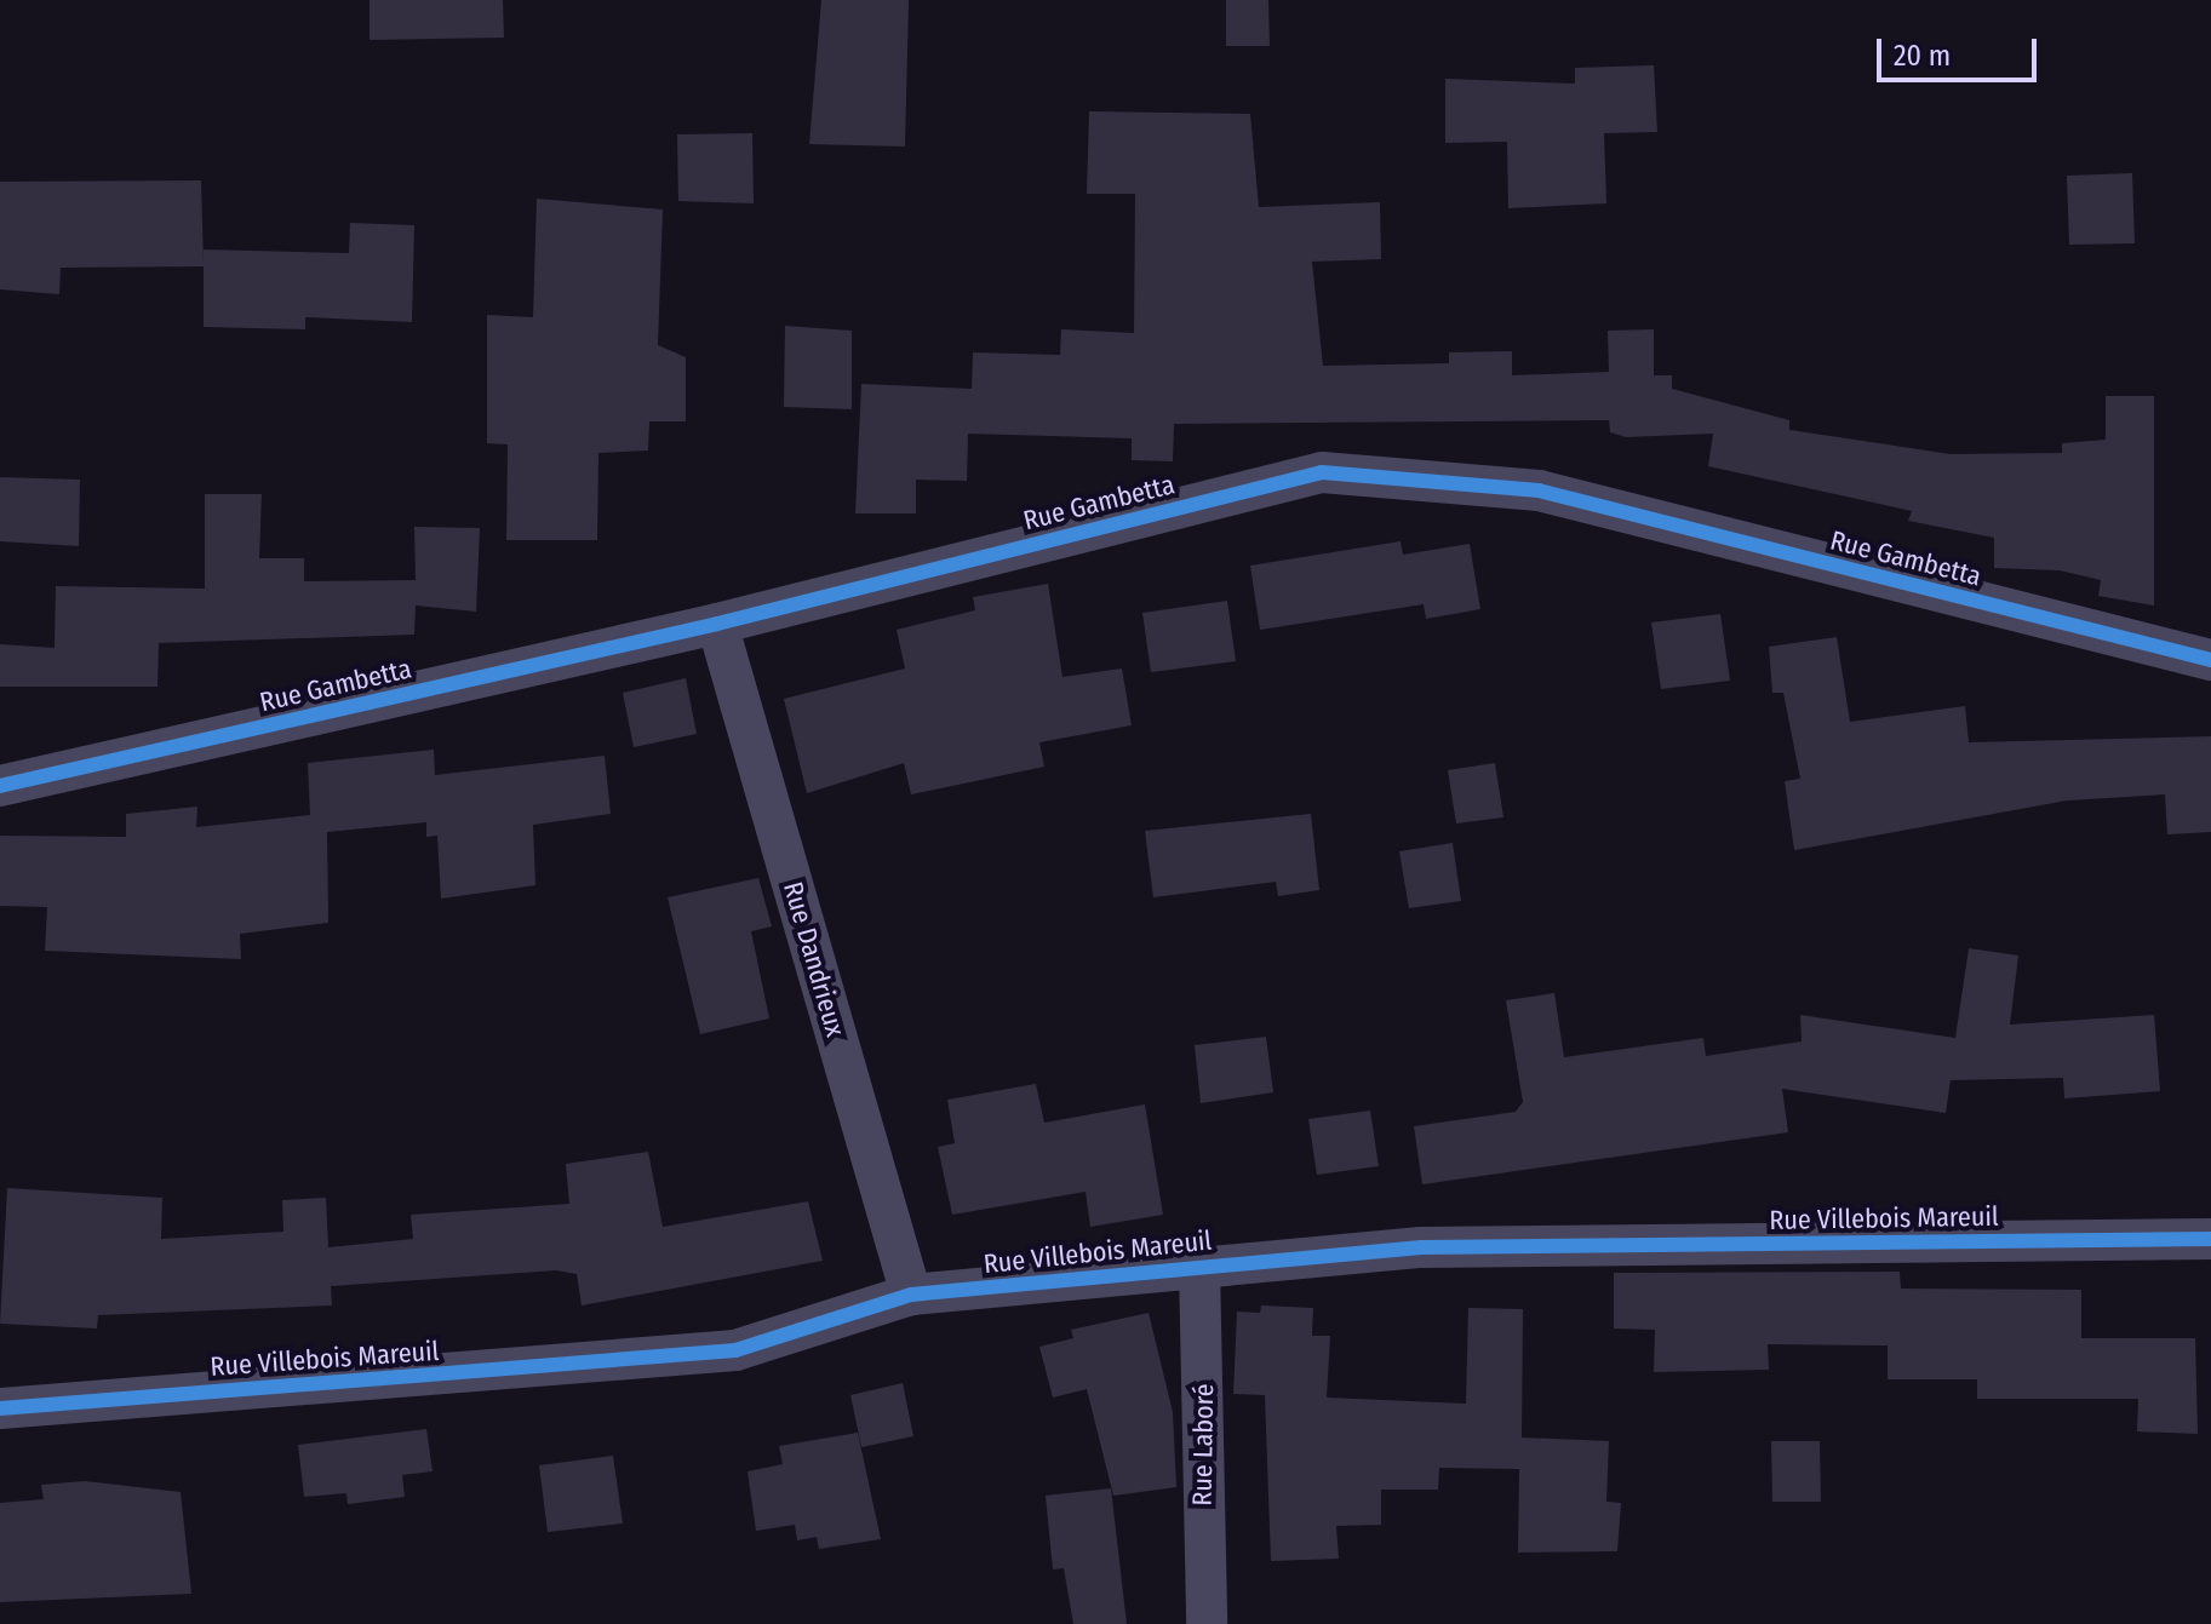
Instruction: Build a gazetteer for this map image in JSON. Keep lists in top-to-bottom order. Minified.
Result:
{"streets":{"street":["Rue Gambetta","Rue Dandrieux","Rue Villebois Mareuil","Rue Laboré"]},"crossings":[["Rue Gambetta","Rue Dandrieux"],["Rue Dandrieux","Rue Villebois Mareuil"],["Rue Villebois Mareuil","Rue Laboré"]],"scale_bar":"20 m"}
